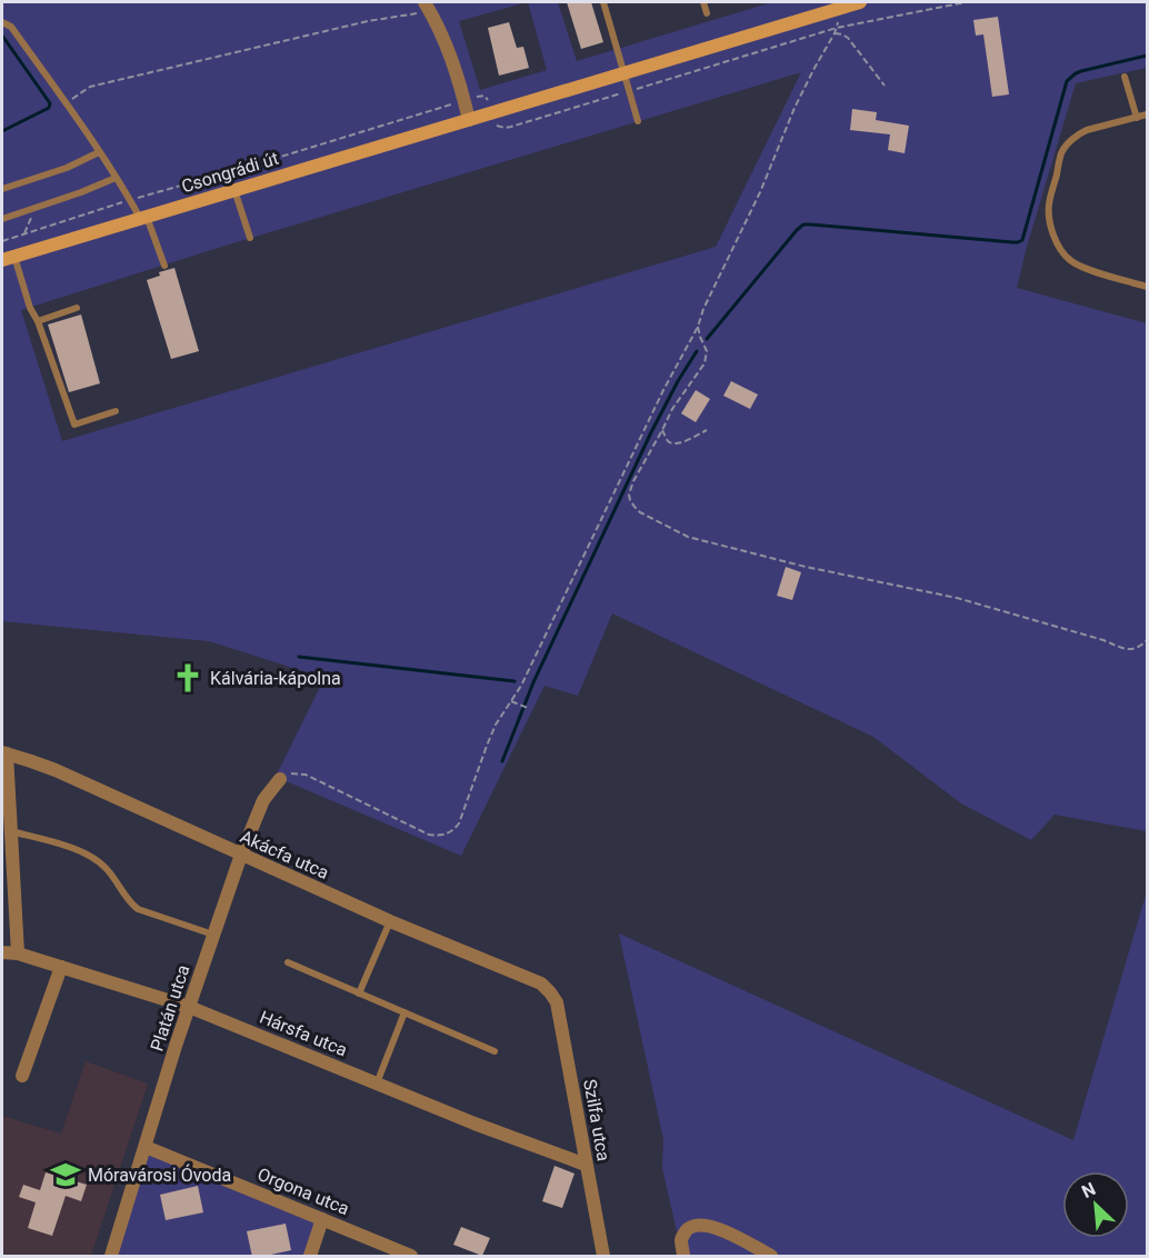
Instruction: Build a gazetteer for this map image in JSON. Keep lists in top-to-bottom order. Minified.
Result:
{"streets":{"main road":["Csongrádi út"],"street":["Akácfa utca","Platán utca","Hársfa utca","Szilfa utca","Orgona utca"]},"crossings":[["Akácfa utca","Platán utca"],["Akácfa utca","Szilfa utca"],["Platán utca","Hársfa utca"],["Platán utca","Orgona utca"],["Hársfa utca","Szilfa utca"]],"places":{"church":["Kálvária-kápolna"],"school or university":["Móravárosi Óvoda"]},"north":"top left"}
